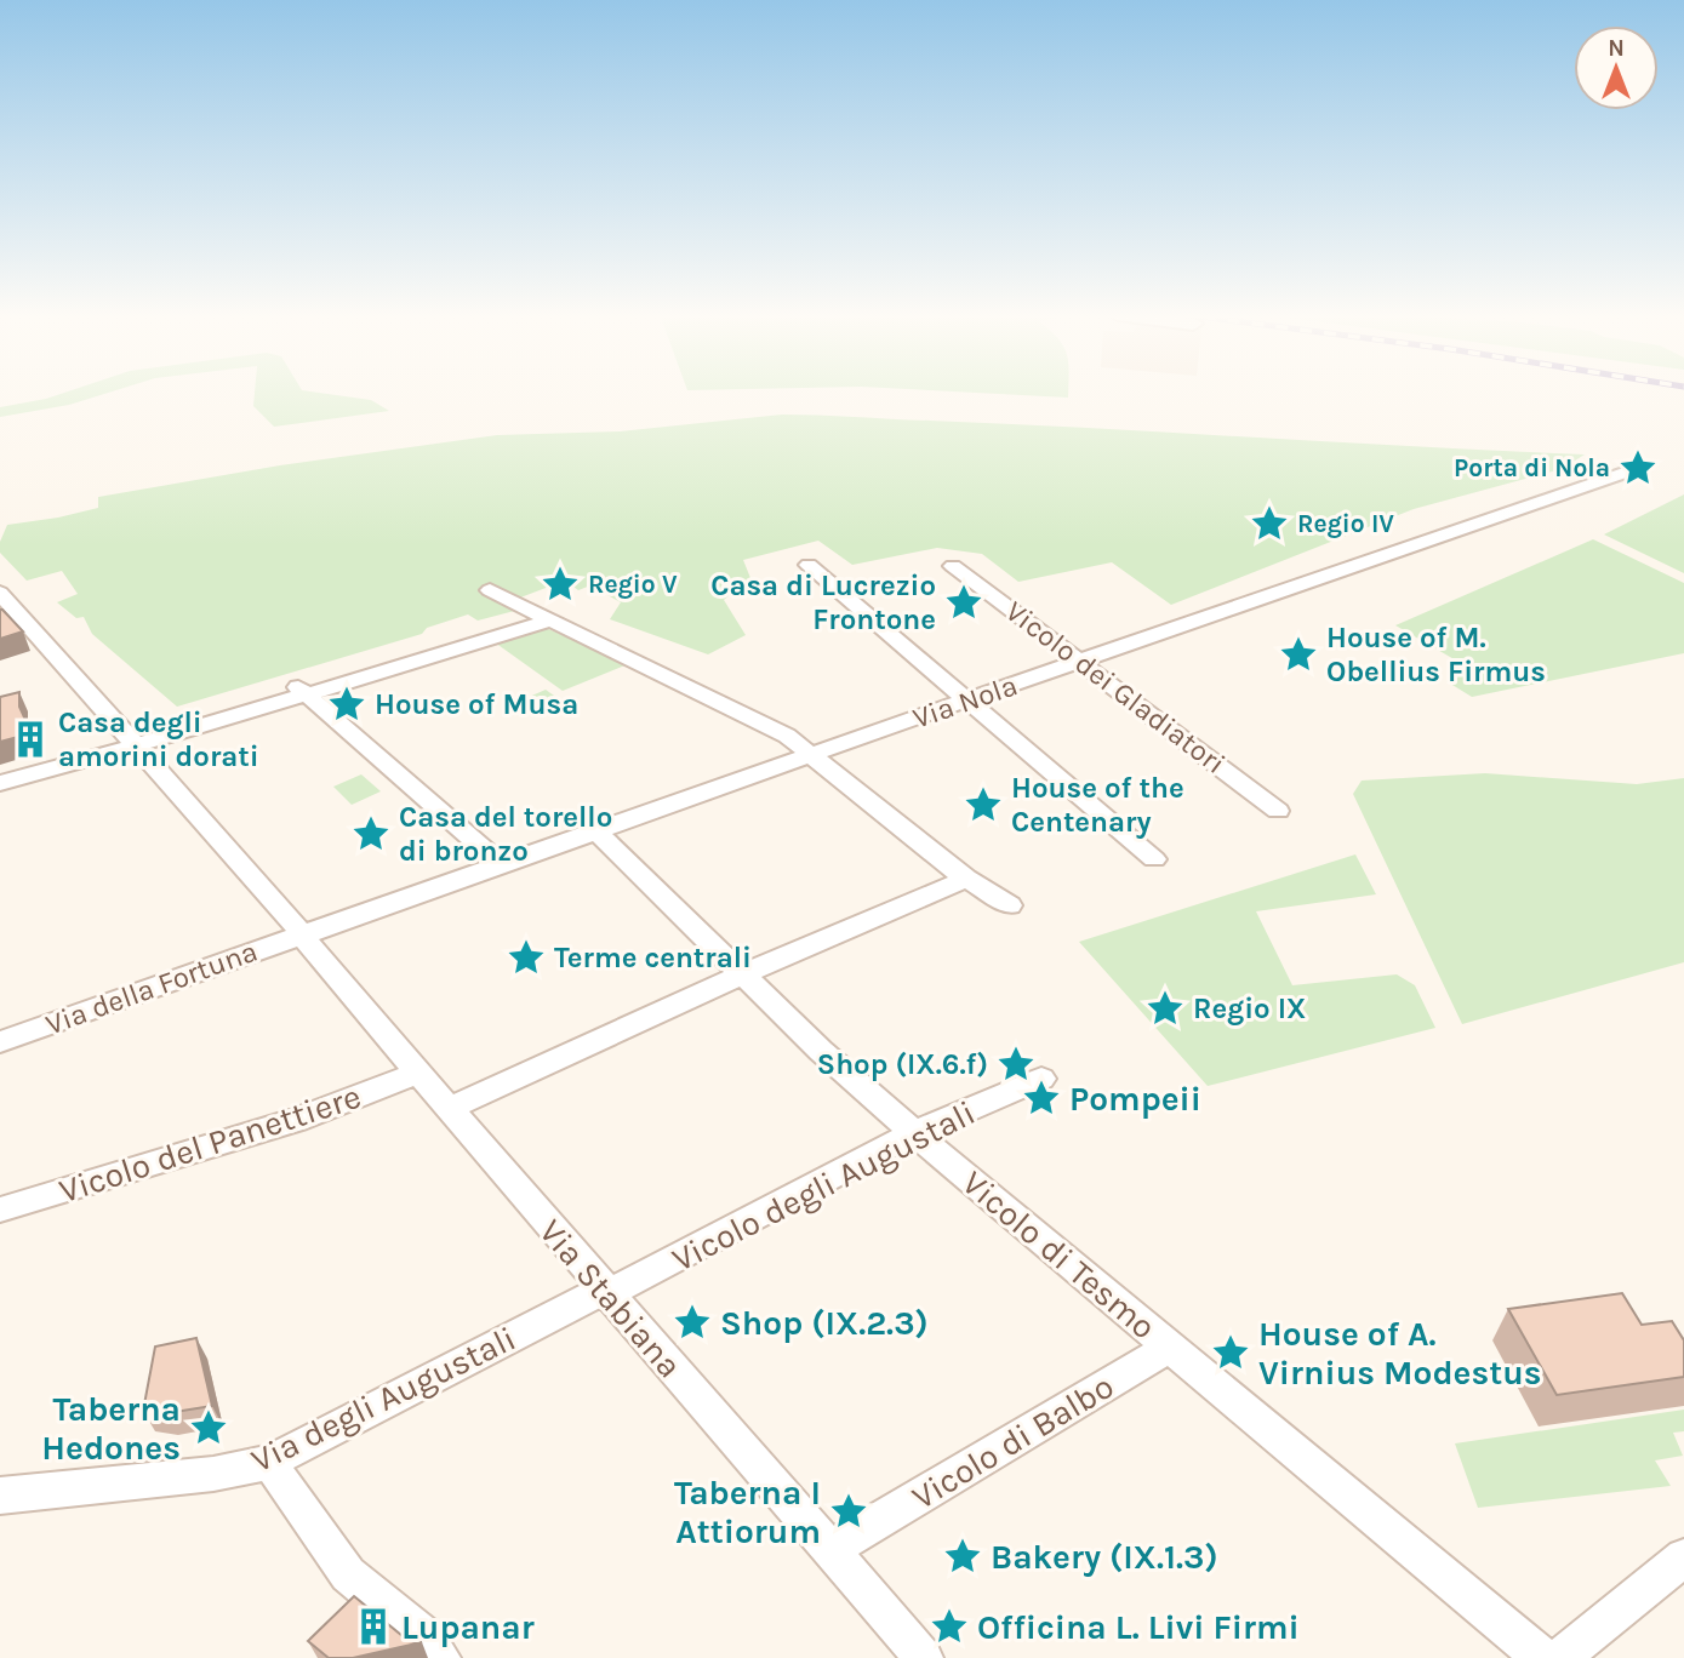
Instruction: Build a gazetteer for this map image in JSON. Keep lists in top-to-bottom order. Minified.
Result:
{"streets":{"street":["Vicolo dei Gladiatori","Via Nola","Via della Fortuna","Vicolo del Panettiere","Vicolo degli Augustali","Vicolo di Tesmo","Via Stabiana","Via degli Augustali","Vicolo di Balbo"]},"crossings":[["Vicolo dei Gladiatori","Via Nola"],["Via Nola","Via della Fortuna"],["Via Nola","Vicolo di Tesmo"],["Via Nola","Via Stabiana"],["Via della Fortuna","Via Stabiana"],["Vicolo del Panettiere","Via Stabiana"],["Vicolo degli Augustali","Vicolo di Tesmo"],["Vicolo degli Augustali","Via Stabiana"],["Vicolo degli Augustali","Via degli Augustali"],["Vicolo di Tesmo","Vicolo di Balbo"],["Via Stabiana","Via degli Augustali"],["Via Stabiana","Vicolo di Balbo"]],"places":{"place":["Porta di Nola","Regio IV","Regio V","Casa di Lucrezio Frontone","House of M. Obellius Firmus","House of Musa","House of the Centenary","Casa del torello di bronzo","Terme centrali","Regio IX","Shop (IX.6.f)","Pompeii","Shop (IX.2.3)","House of A. Virnius Modestus","Taberna Hedones","Taberna I Attiorum","Bakery (IX.1.3)","Officina L. Livi Firmi"],"building":["Casa degli amorini dorati","Lupanar"]},"north":"top"}
